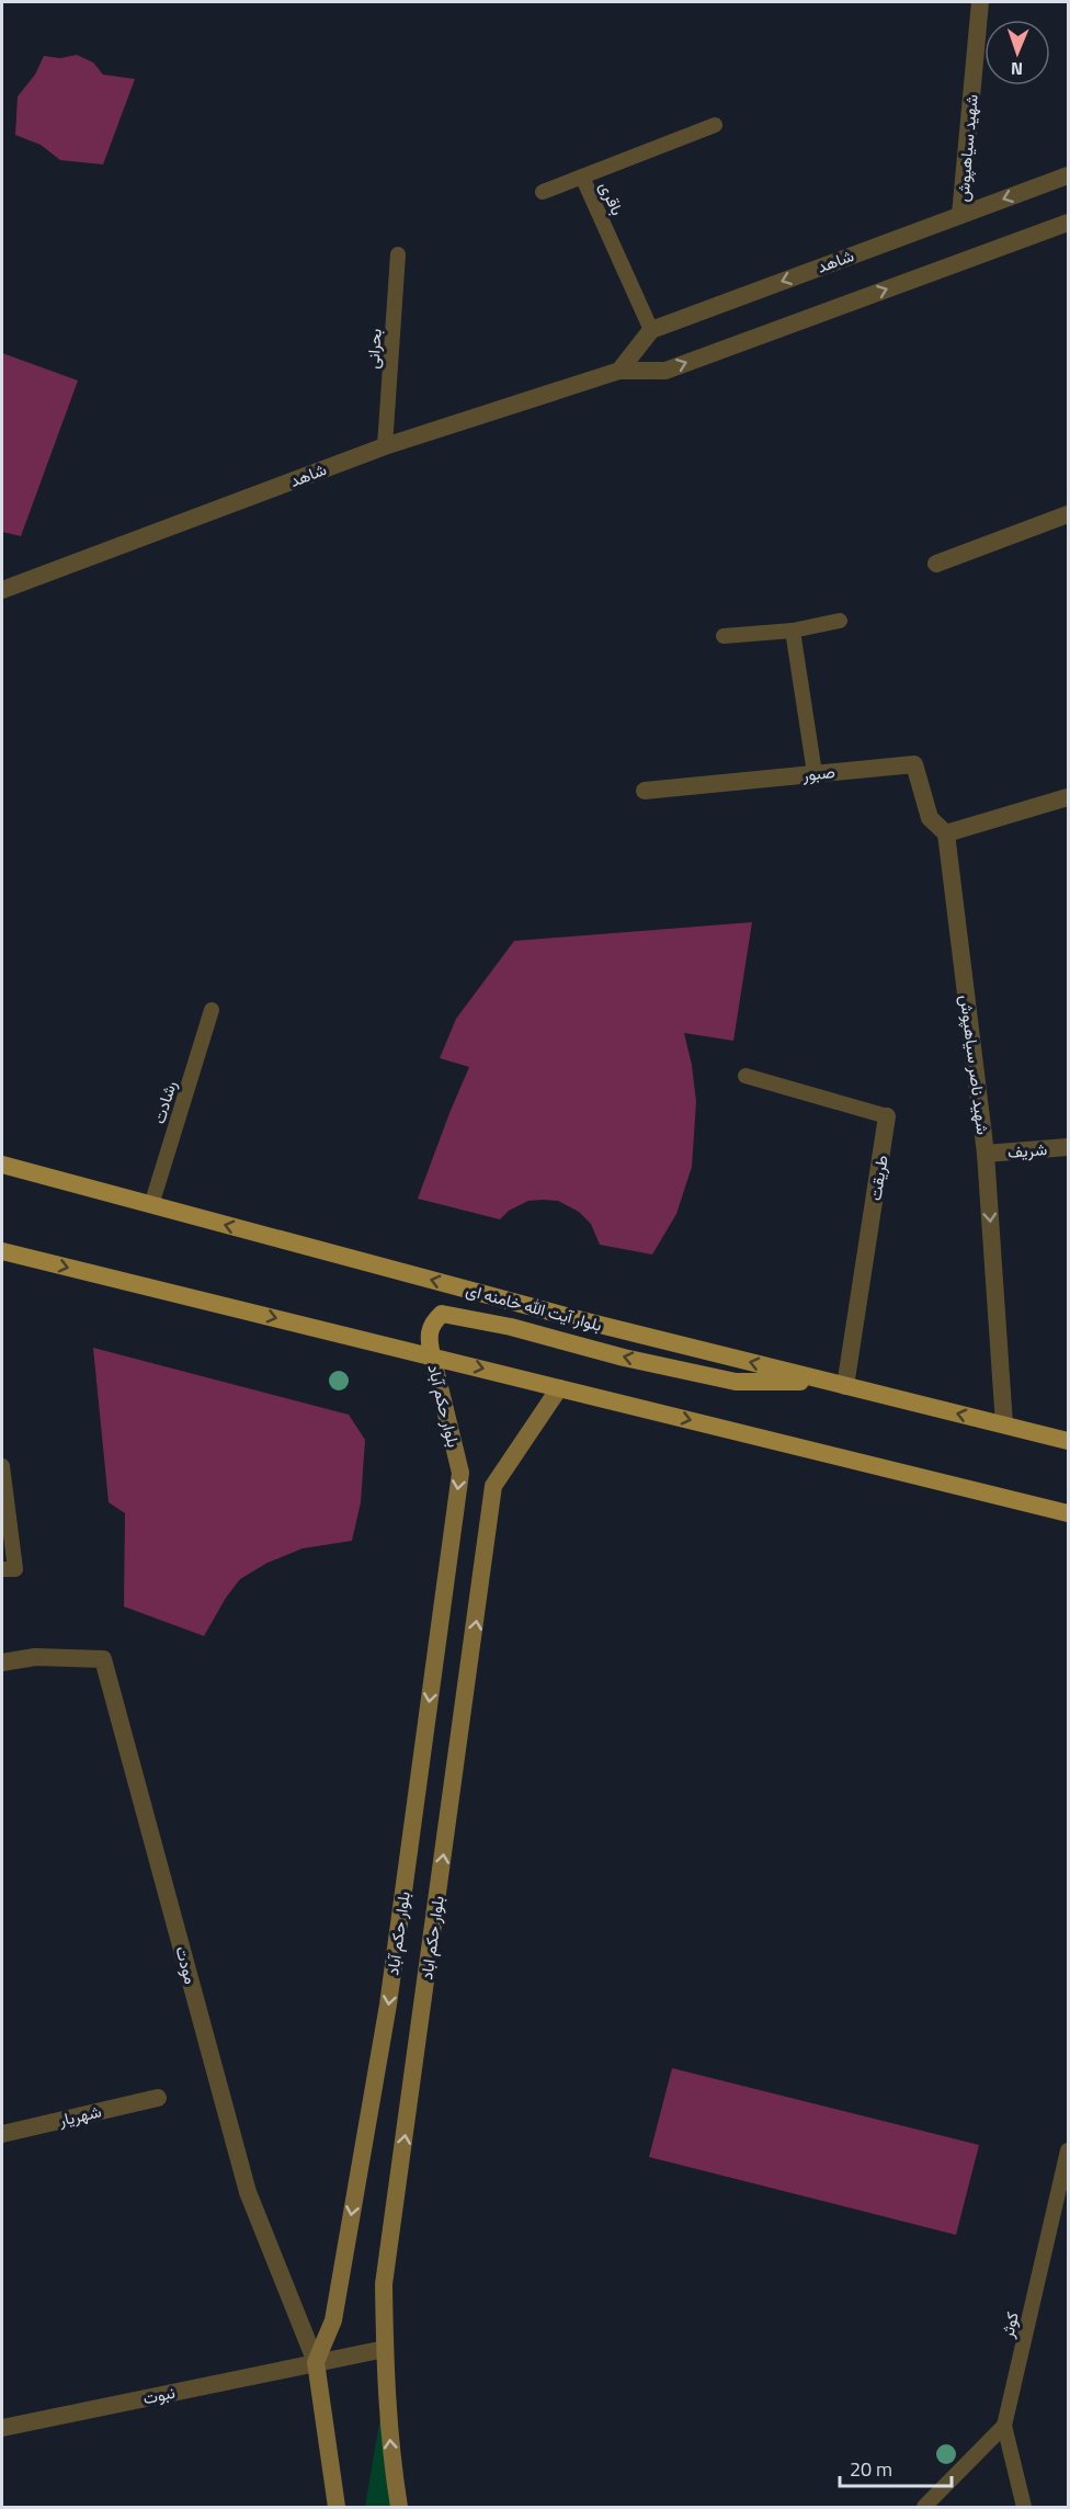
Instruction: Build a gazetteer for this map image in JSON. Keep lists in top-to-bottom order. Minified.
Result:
{"streets":{"main road":["بلوار آیت الله خامنه ای","بلوار حکم آباد","بلوار حکم اباد"],"street":["شهید سیاهپوش","شاهد","صبور","شهید ناصر سیاهپوش","شریف","طریقت","مودت","شهریار","نبوت"],"lane":["باقری","بحرانی","رشادت","کوثر"]},"crossings":[["شهید سیاهپوش","شاهد"],["باقری","شاهد"],["شاهد","بحرانی"],["صبور","شهید ناصر سیاهپوش"],["شهید ناصر سیاهپوش","شریف"],["شهید ناصر سیاهپوش","بلوار آیت الله خامنه ای"],["رشادت","بلوار آیت الله خامنه ای"],["طریقت","بلوار آیت الله خامنه ای"],["بلوار حکم آباد","مودت"],["بلوار حکم آباد","نبوت"],["بلوار حکم اباد","نبوت"],["مودت","نبوت"]],"one_way":["شهید ناصر سیاهپوش","بلوار حکم آباد","بلوار حکم اباد"],"scale_bar":"20 m","north":"bottom"}
